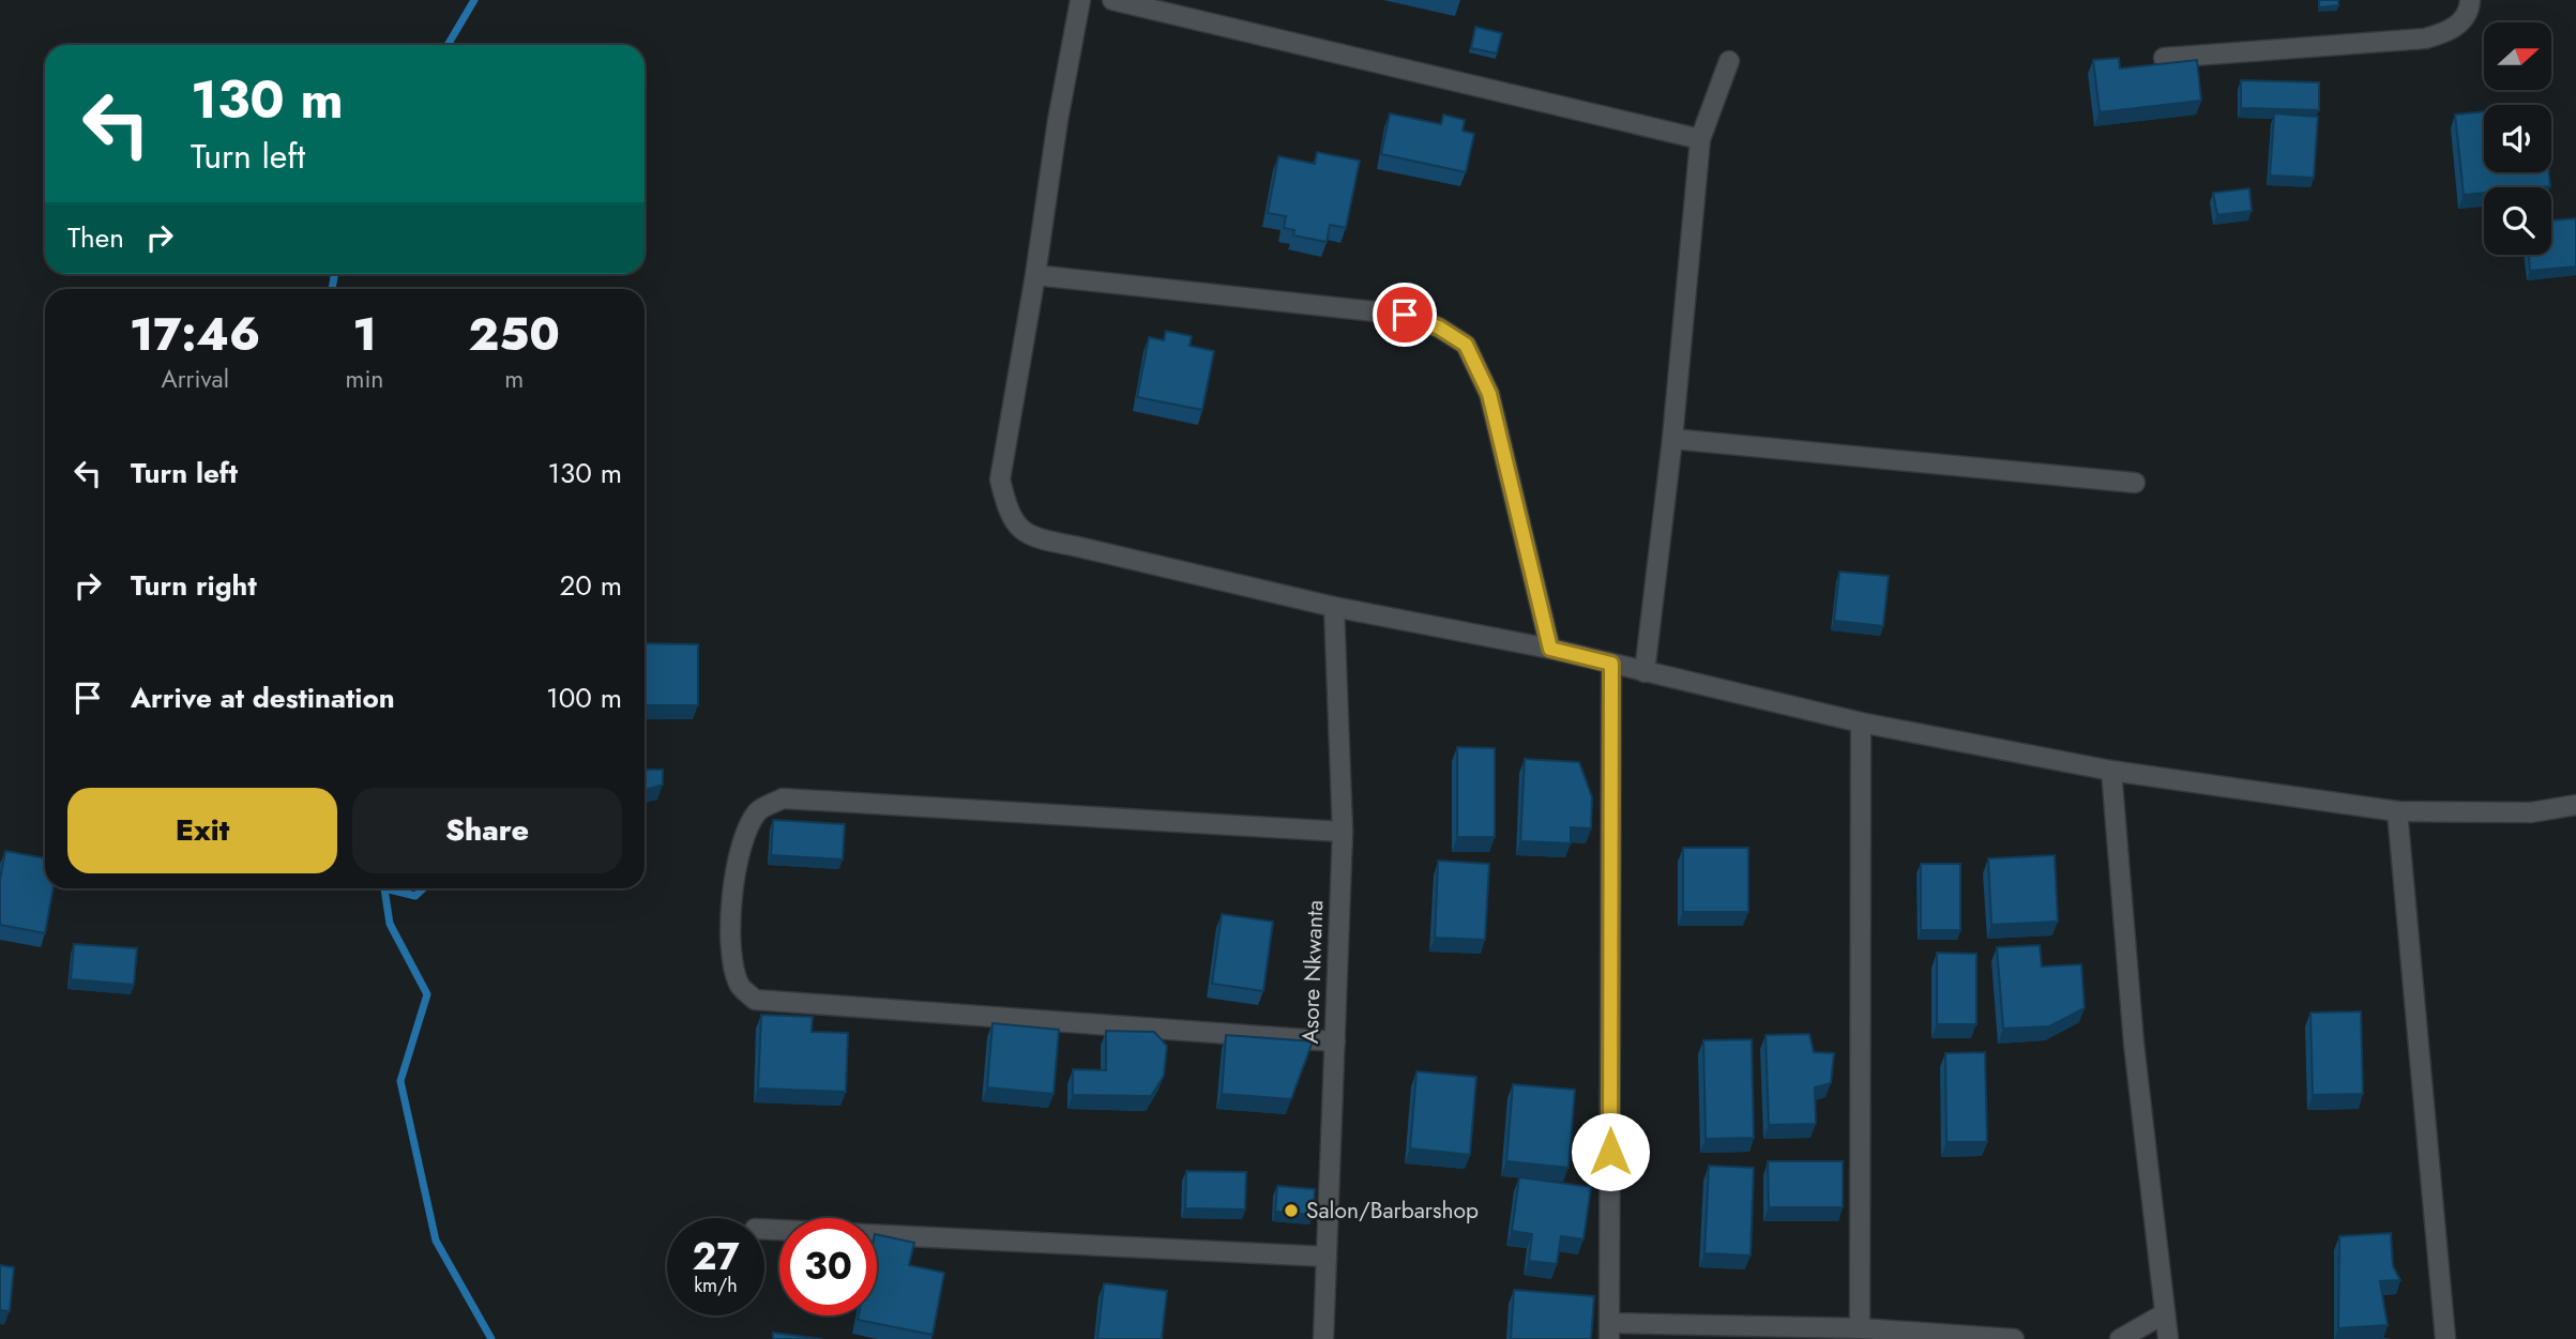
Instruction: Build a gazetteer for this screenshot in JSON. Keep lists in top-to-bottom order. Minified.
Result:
{"streets":{"street":["Asore Nkwanta"]},"places":["Salon/Barbarshop"],"north":"right","page":{"turn":["130 m","Turn left"],"then":"Then","eta":["17:46","Arrival","1","min","250","m"],"list":[{"name":"Turn left","value":"130 m"},{"name":"Turn right","value":"20 m"},{"name":"Arrive at destination","value":"100 m"}],"buttons":["Exit","Share"],"speed":"27 km/h","limit":"30"}}
